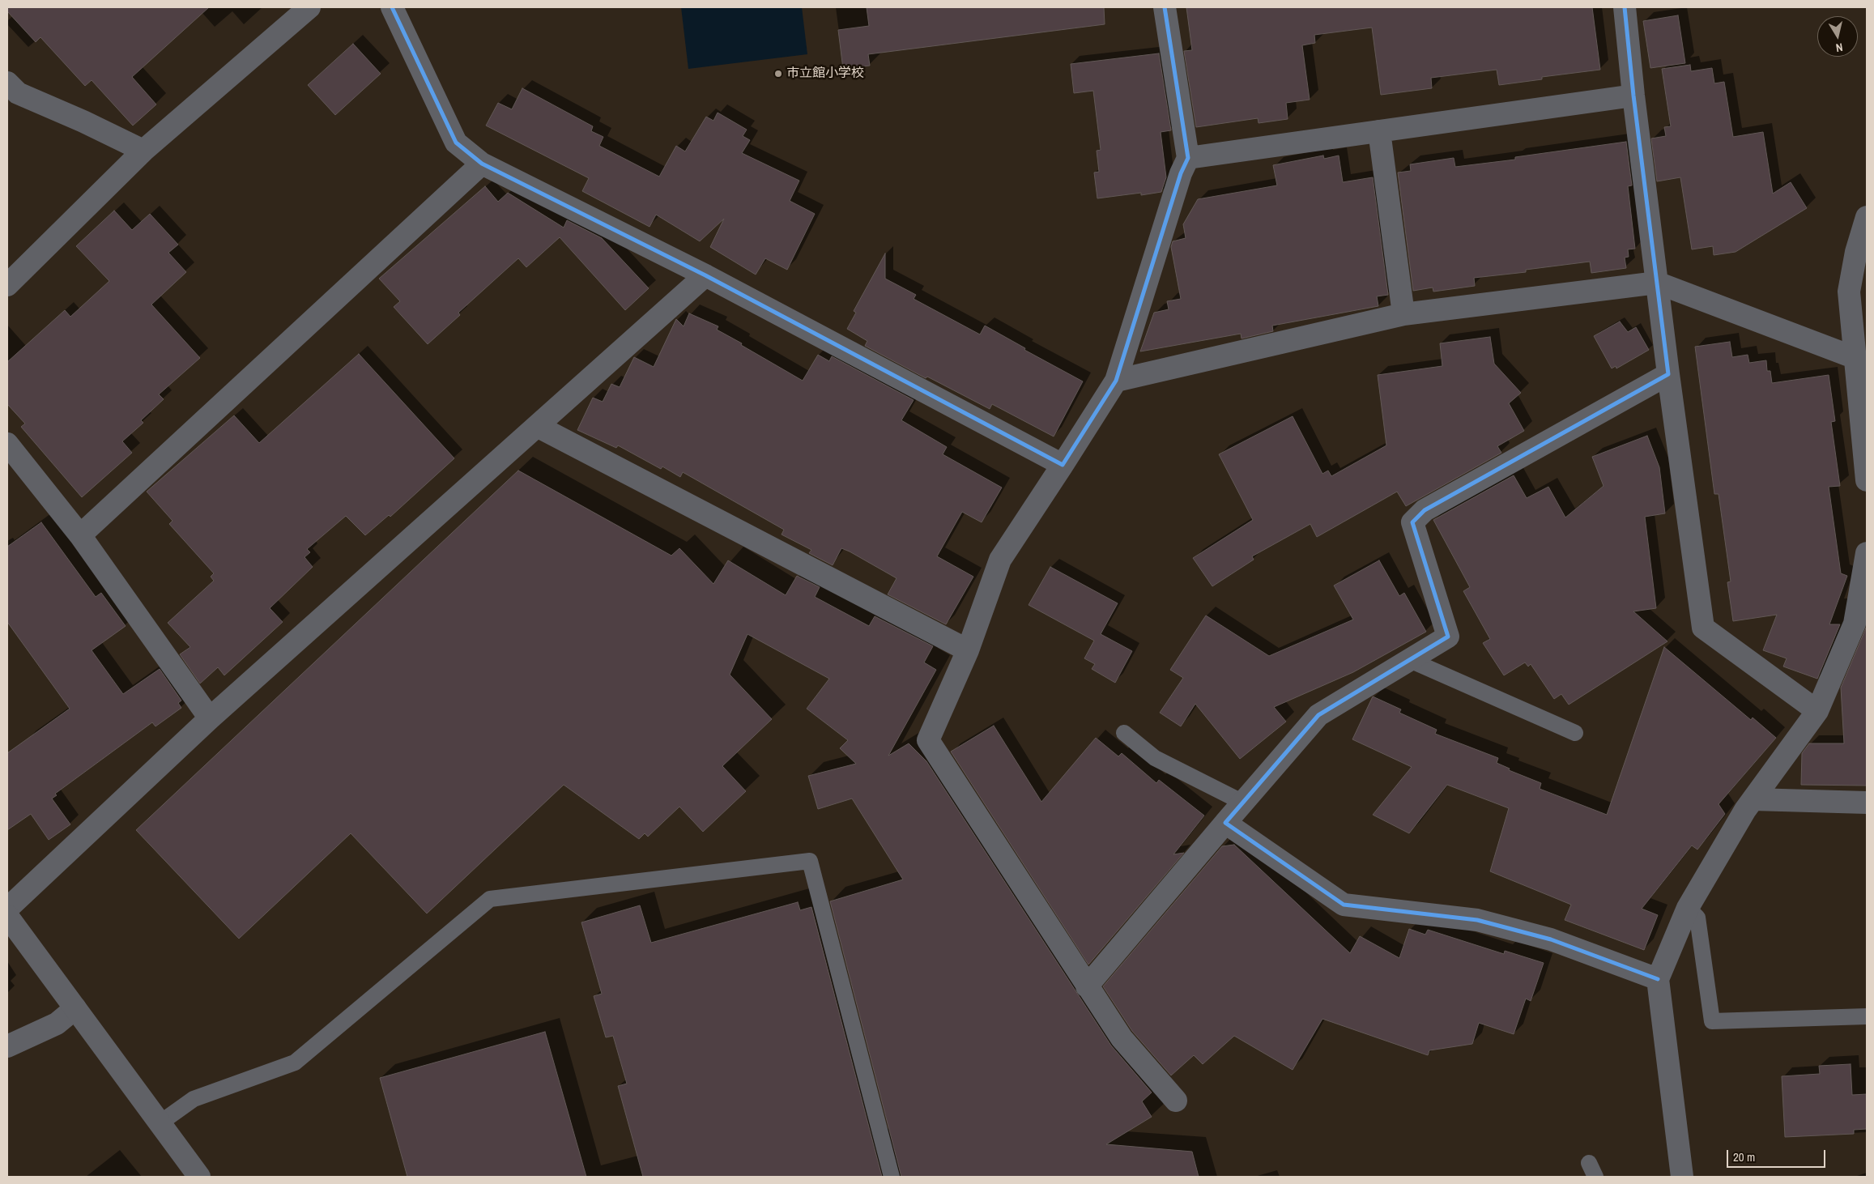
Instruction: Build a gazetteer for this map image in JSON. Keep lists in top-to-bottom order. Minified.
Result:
{"places":["市立館小学校"],"scale_bar":"20 m","north":"bottom"}
